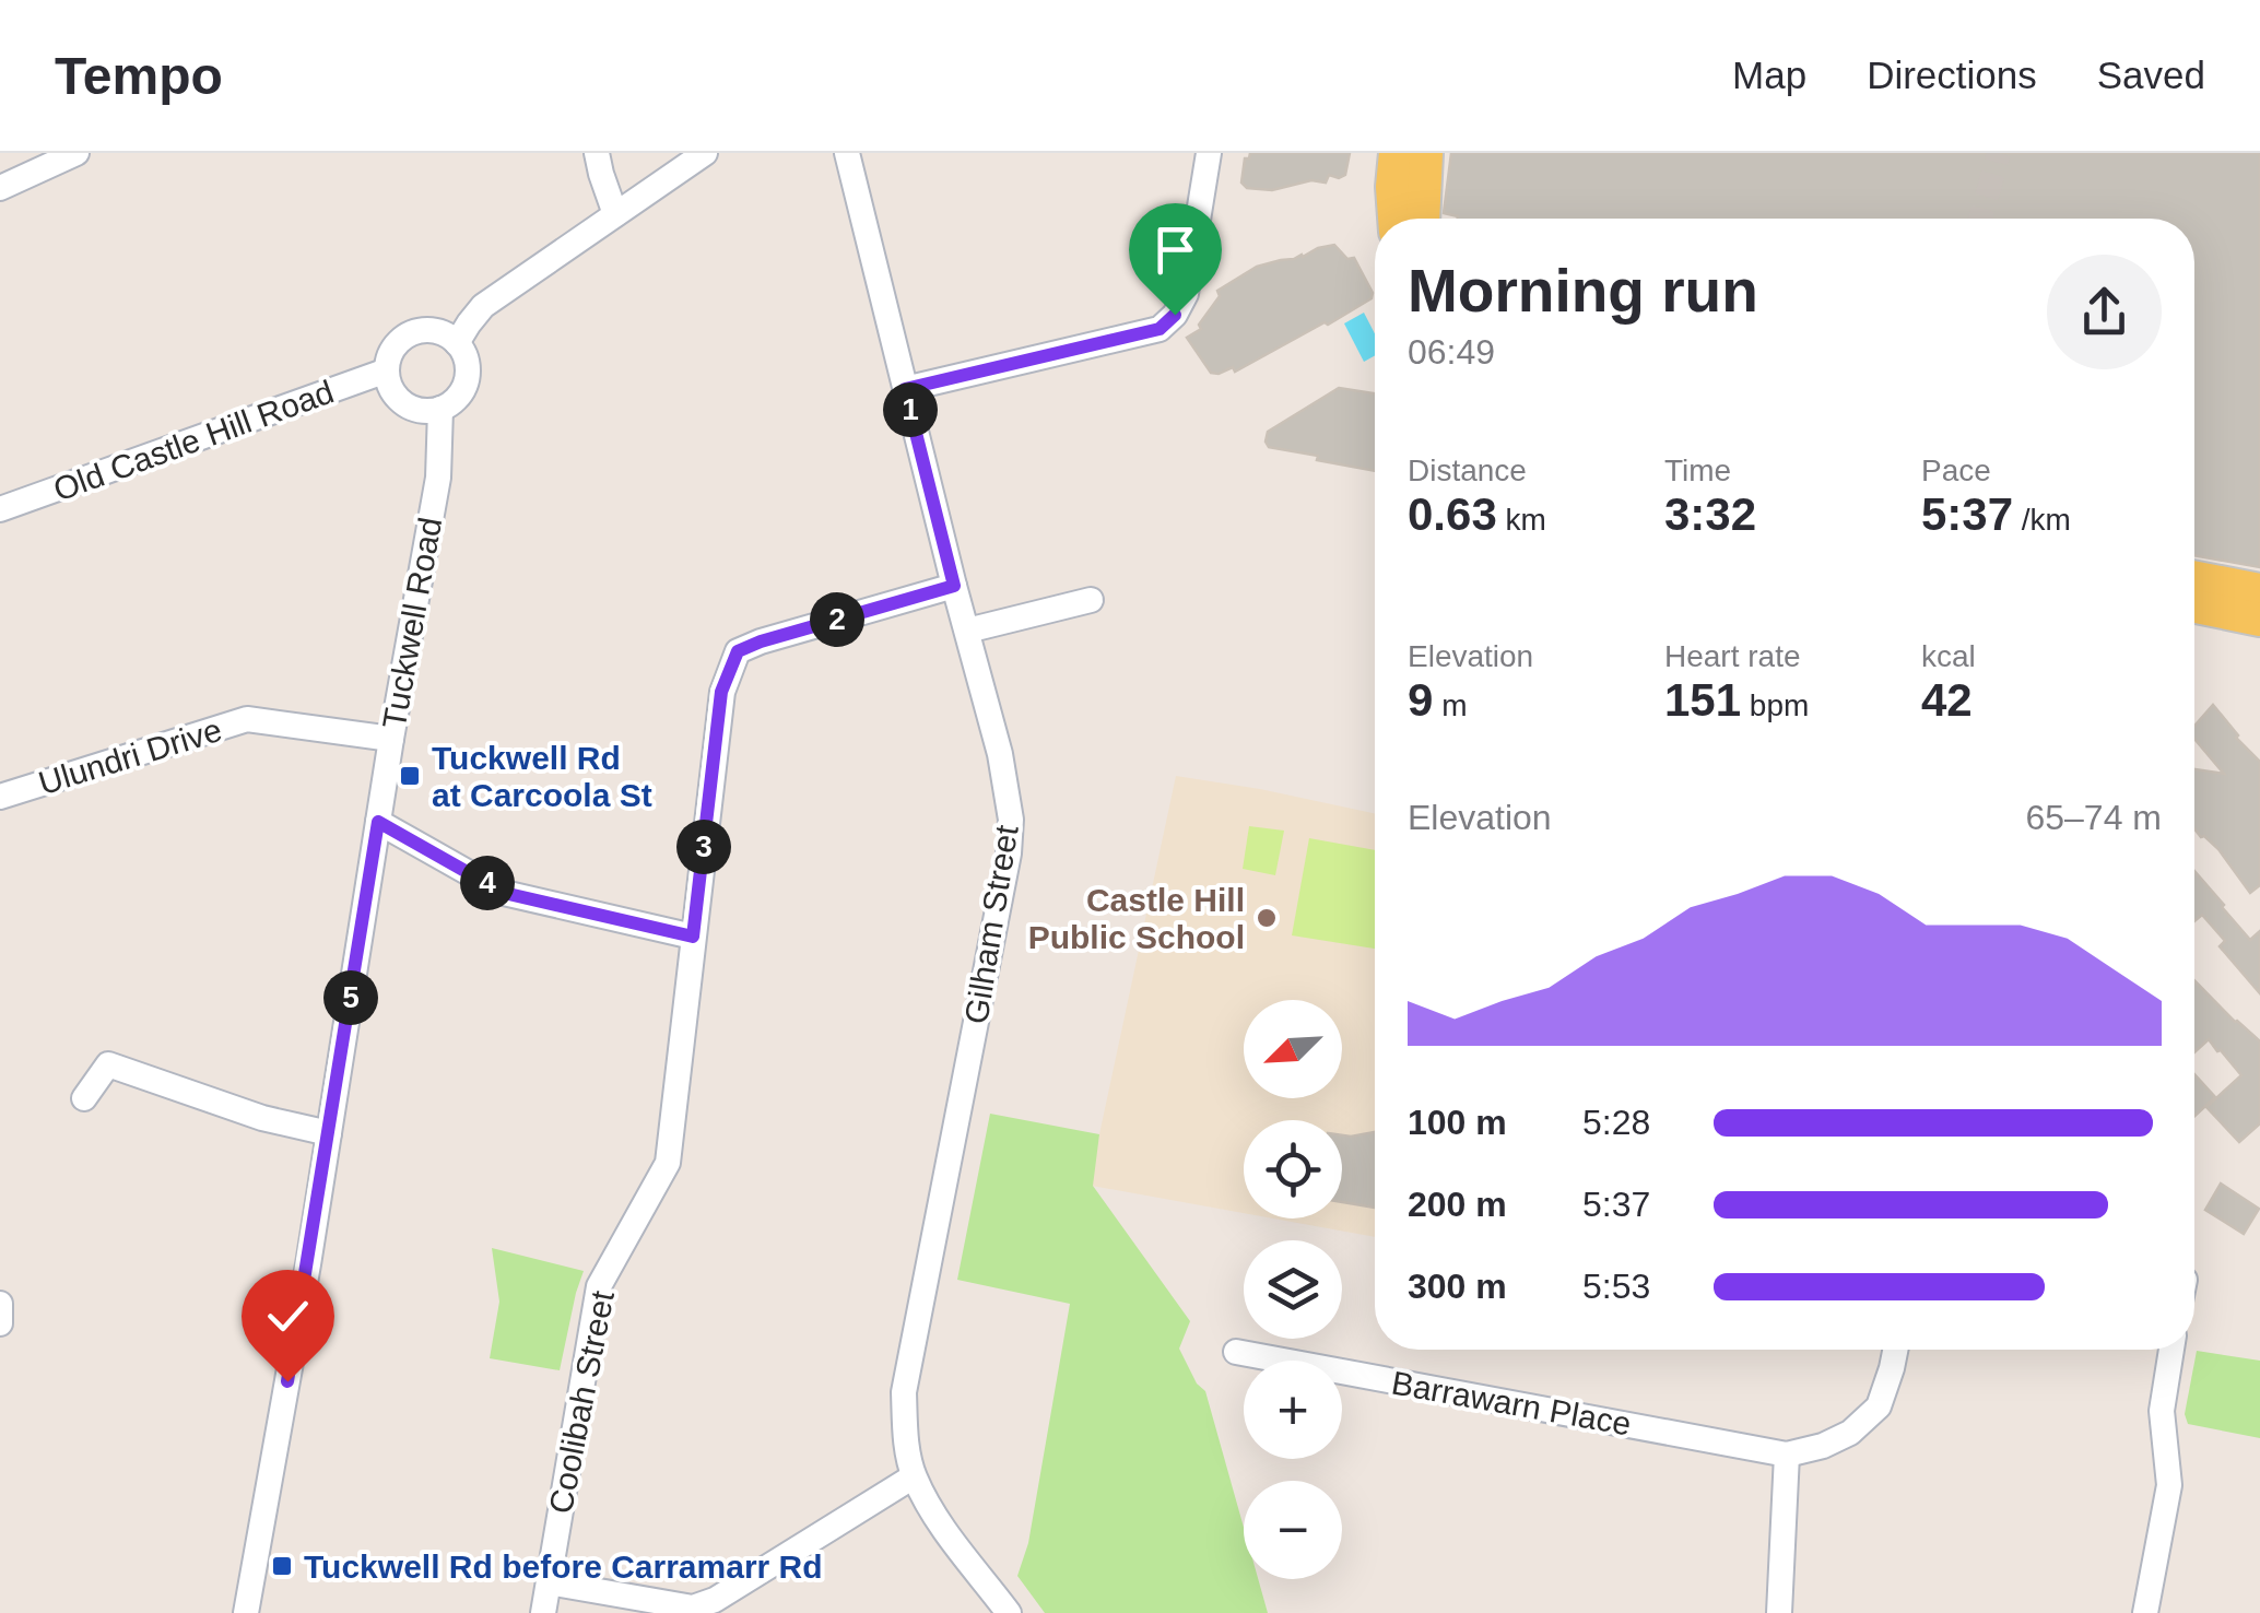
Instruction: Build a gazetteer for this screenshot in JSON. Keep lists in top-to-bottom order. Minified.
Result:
{"streets":{"street":["Old Castle Hill Road","Tuckwell Road","Ulundri Drive","Gilham Street","Coolibah Street","Barrawarn Place"]},"crossings":[["Old Castle Hill Road","Tuckwell Road"],["Tuckwell Road","Ulundri Drive"],["Gilham Street","Coolibah Street"]],"places":{"transit":["Tuckwell Rd at Carcoola St","Tuckwell Rd before Carramarr Rd"],"other":["Castle Hill Public School"]},"north":"bottom left","page":{"header":"Tempo","nav":["Map","Directions","Saved"],"heading":["Morning run","06:49"],"pins":["1","2","3","4","5"],"stats":[["Distance","0.63 km"],["Time","3:32"],["Pace","5:37 /km"],["Elevation","9 m"],["Heart rate","151 bpm"],["kcal","42"]],"chart":["Elevation","65–74 m"],"map_buttons":["+","−"],"list":[{"name":"100 m","note":"5:28"},{"name":"200 m","note":"5:37"},{"name":"300 m","note":"5:53"}]}}
